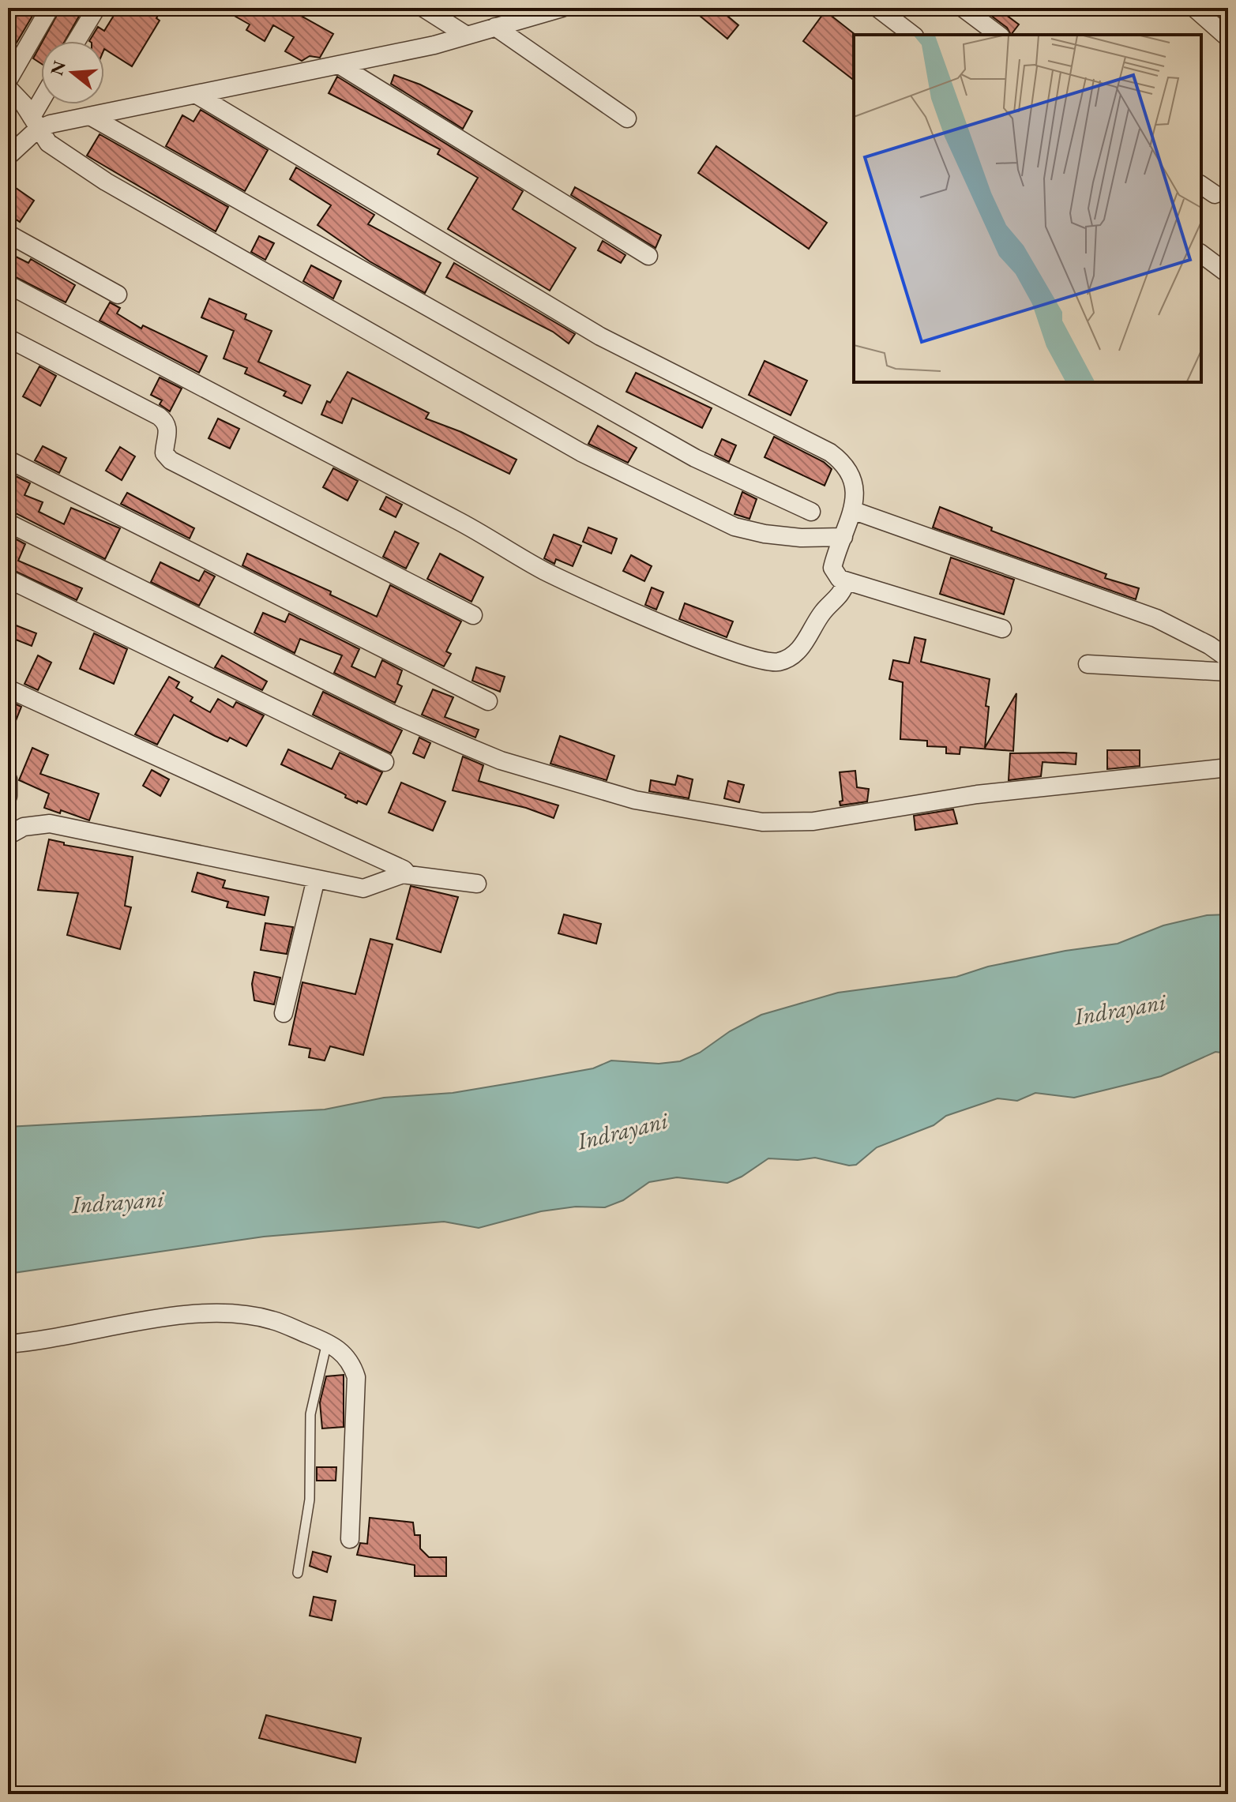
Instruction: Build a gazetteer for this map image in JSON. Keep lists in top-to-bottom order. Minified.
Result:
{"water":["Indrayani"],"north":"left"}
